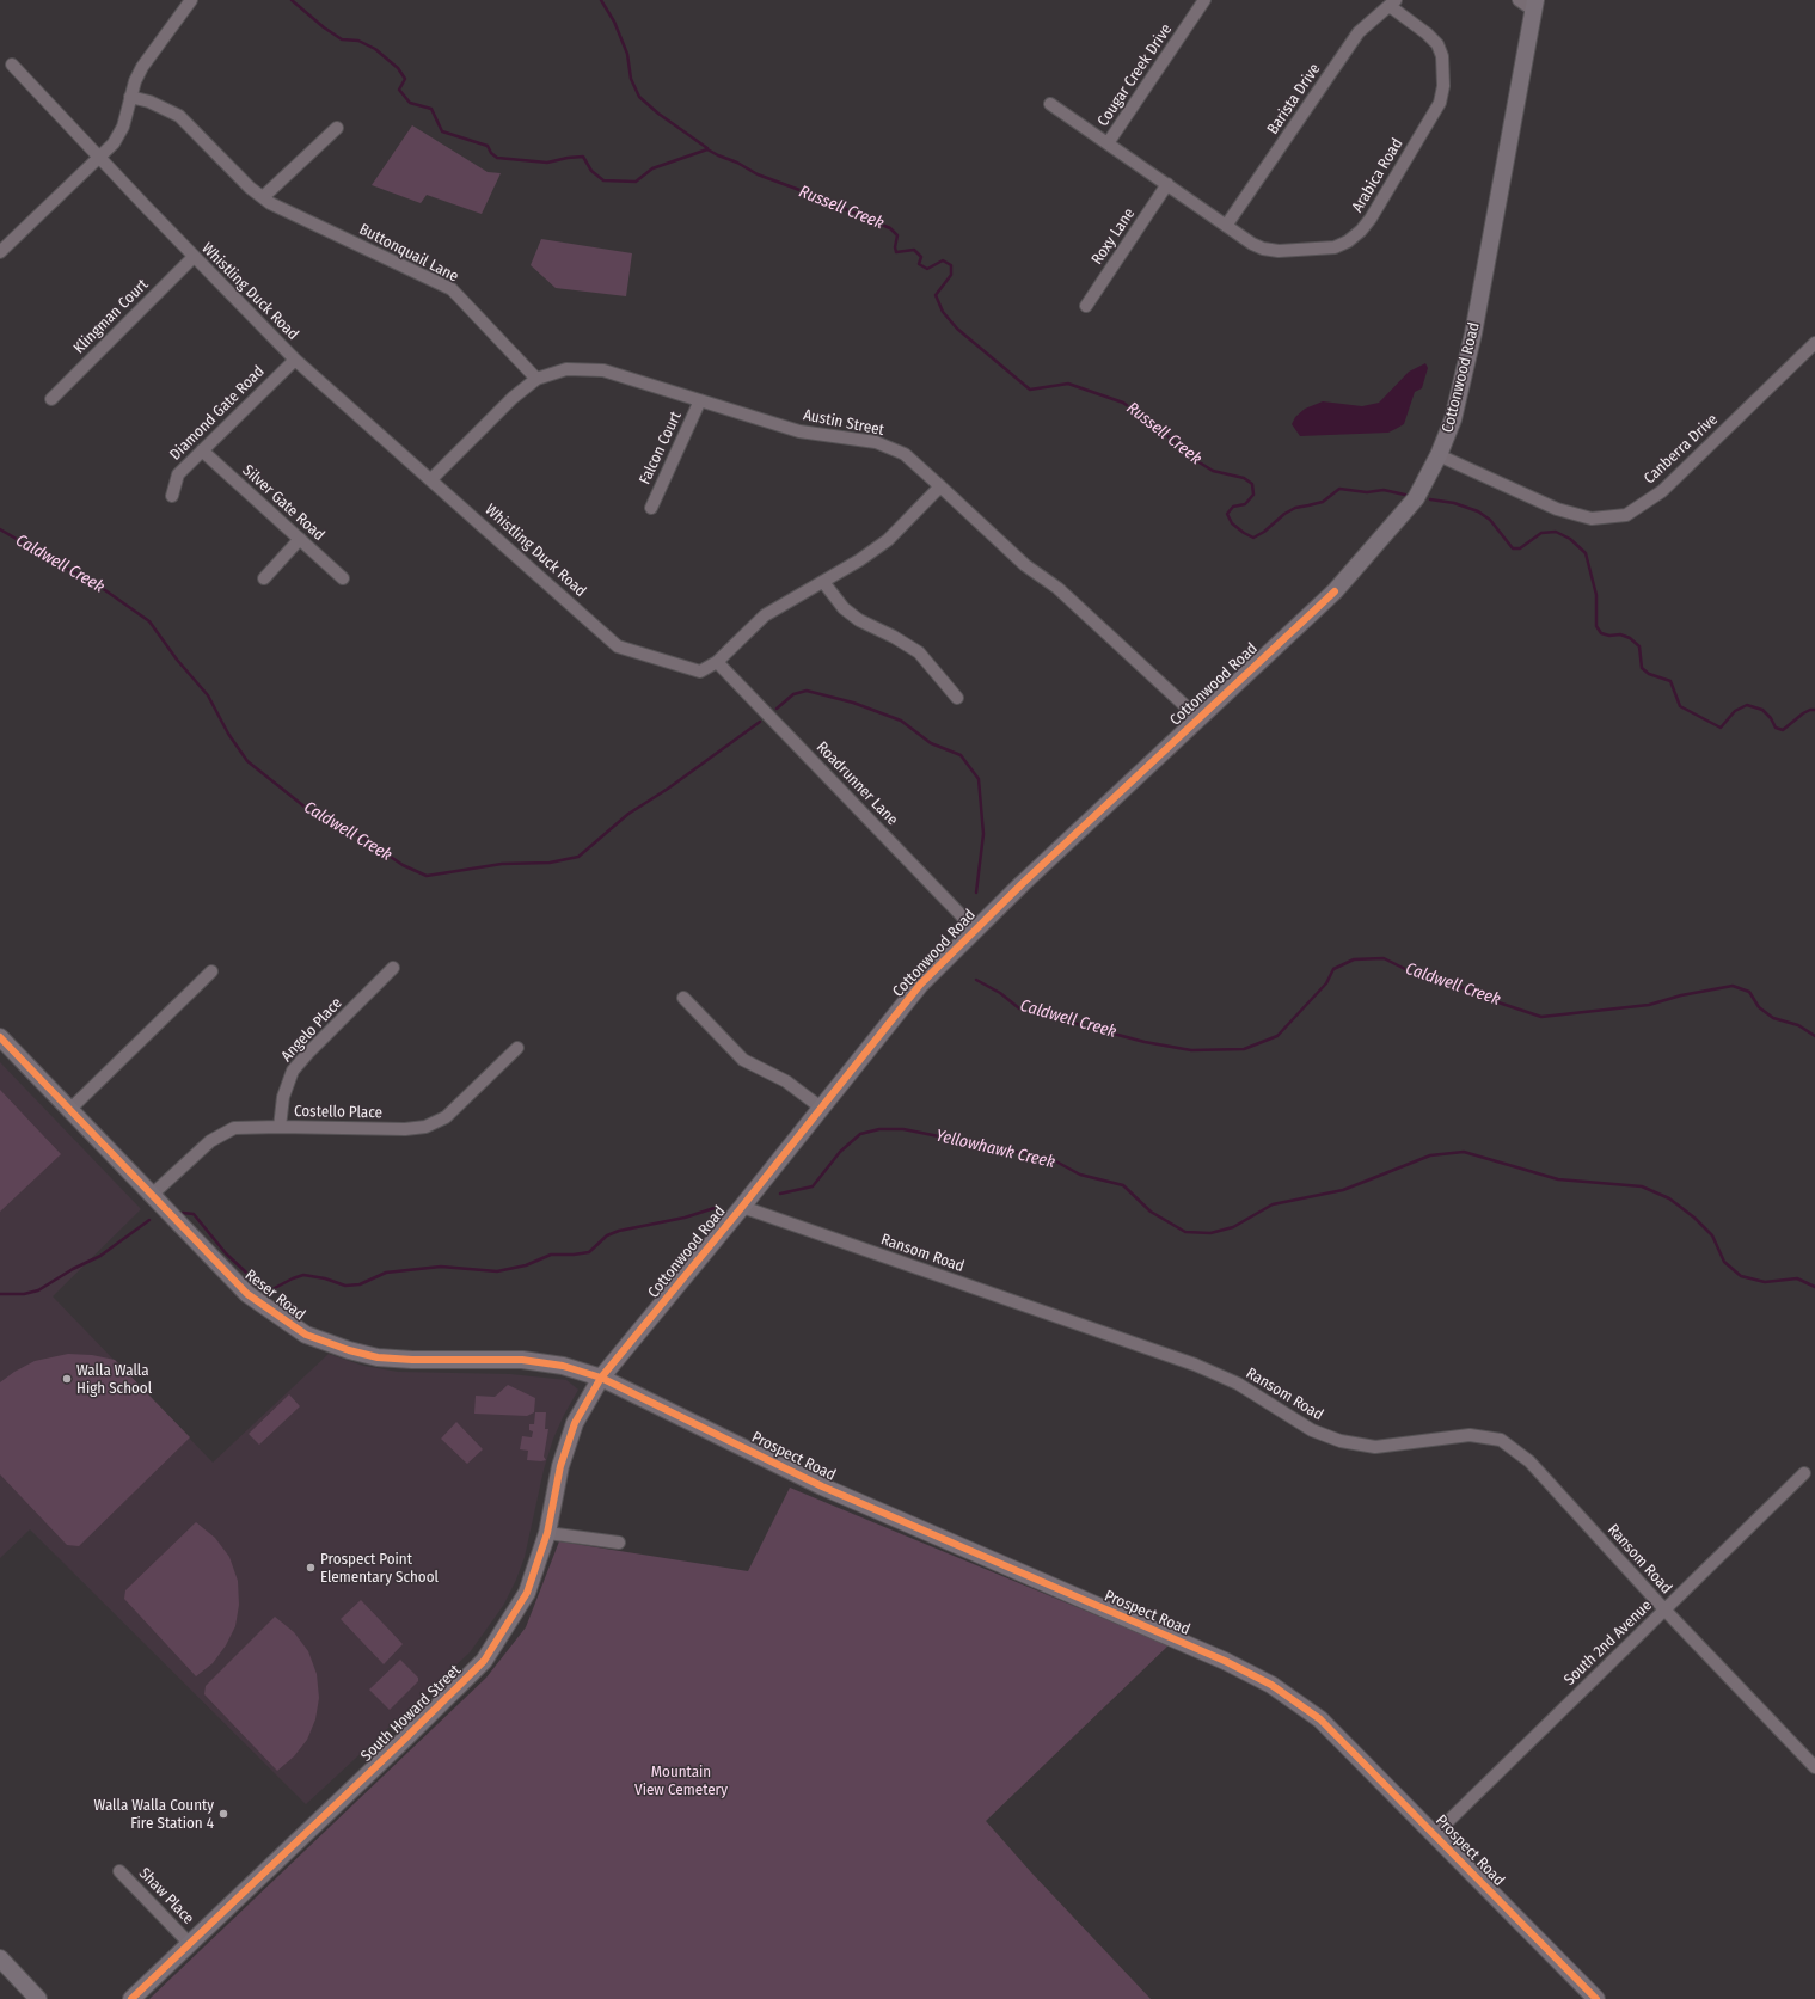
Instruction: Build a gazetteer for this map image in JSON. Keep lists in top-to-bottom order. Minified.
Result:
{"streets":{"main road":["Cottonwood Road","Reser Road","Prospect Road","South Howard Street"],"street":["Cougar Creek Drive","Barista Drive","Arabica Road","Roxy Lane","Buttonquail Lane","Whistling Duck Road","Klingman Court","Diamond Gate Road","Austin Street","Falcon Court","Canberra Drive","Silver Gate Road","Roadrunner Lane","Angelo Place","Costello Place","Ransom Road","South 2nd Avenue","Shaw Place"]},"crossings":[["Cougar Creek Drive","Arabica Road"],["Barista Drive","Arabica Road"],["Arabica Road","Roxy Lane"],["Buttonquail Lane","Austin Street"],["Whistling Duck Road","Klingman Court"],["Whistling Duck Road","Diamond Gate Road"],["Whistling Duck Road","Austin Street"],["Whistling Duck Road","Roadrunner Lane"],["Cottonwood Road","Austin Street"],["Cottonwood Road","Canberra Drive"],["Cottonwood Road","Roadrunner Lane"],["Cottonwood Road","Ransom Road"],["Cottonwood Road","Reser Road"],["Cottonwood Road","Prospect Road"],["Cottonwood Road","South Howard Street"],["Diamond Gate Road","Silver Gate Road"],["Austin Street","Falcon Court"],["Angelo Place","Costello Place"],["Costello Place","Reser Road"],["Ransom Road","South 2nd Avenue"],["Reser Road","Prospect Road"],["Reser Road","South Howard Street"],["Prospect Road","South 2nd Avenue"],["Prospect Road","South Howard Street"],["South Howard Street","Shaw Place"]],"water":["Russell Creek","Caldwell Creek","Yellowhawk Creek"],"parks":["Mountain View Cemetery"],"places":["Walla Walla High School","Prospect Point Elementary School","Walla Walla County Fire Station 4"]}
